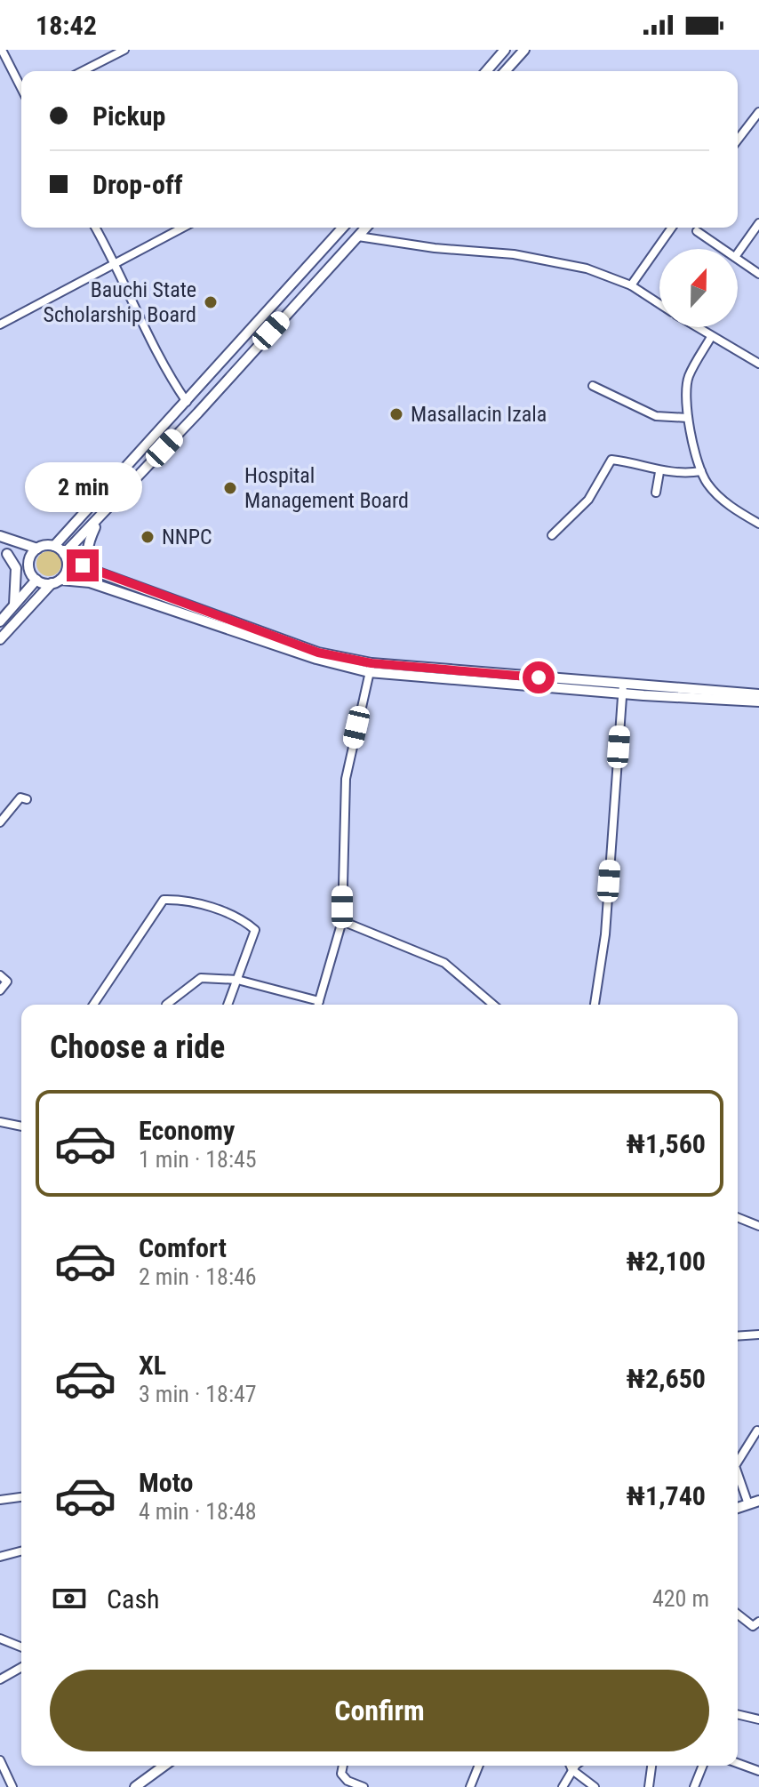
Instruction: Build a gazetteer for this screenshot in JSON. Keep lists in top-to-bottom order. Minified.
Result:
{"places":["Bauchi State Scholarship Board","Masallacin Izala","Hospital Management Board","NNPC"],"north":"top","page":{"status":"18:42","banner":["Pickup","Drop-off"],"bubble":"2 min","heading":"Choose a ride","list":[{"name":"Economy","note":"1 min · 18:45","value":"₦1,560"},{"name":"Comfort","note":"2 min · 18:46","value":"₦2,100"},{"name":"XL","note":"3 min · 18:47","value":"₦2,650"},{"name":"Moto","note":"4 min · 18:48","value":"₦1,740"}],"pay":["Cash","420 m"],"buttons":"Confirm"}}
